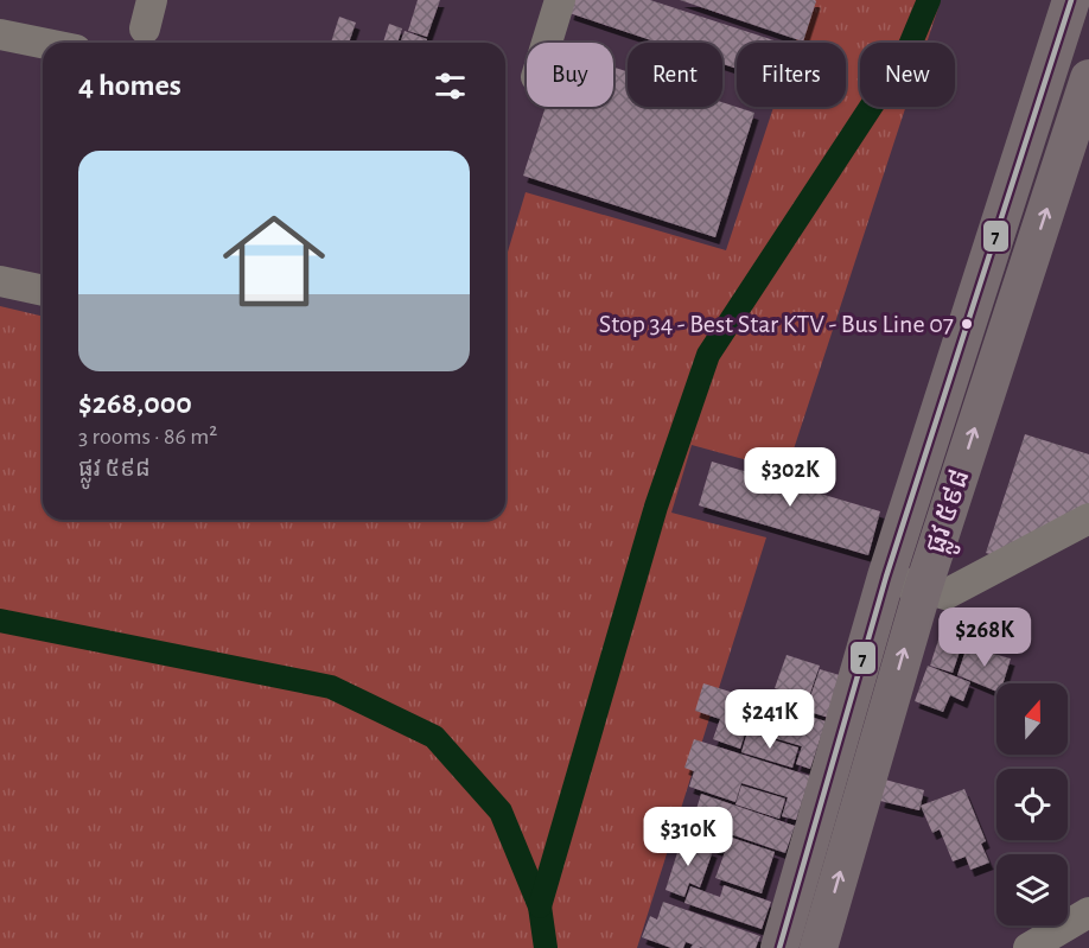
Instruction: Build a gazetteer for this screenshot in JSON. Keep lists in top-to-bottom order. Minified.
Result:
{"streets":{"main road":["ផ្លូវ ៥៩៨"]},"places":["Stop 34 - Best Star KTV - Bus Line 07"],"lines":["transit line 7"],"north":"top","page":{"chip":["Buy","Rent","Filters","New"],"heading":"4 homes","list":[{"name":"$268,000","note":"3 rooms · 86 m² · ផ្លូវ ៥៩៨"}],"price":["$302K","$268K","$241K","$310K"]}}
